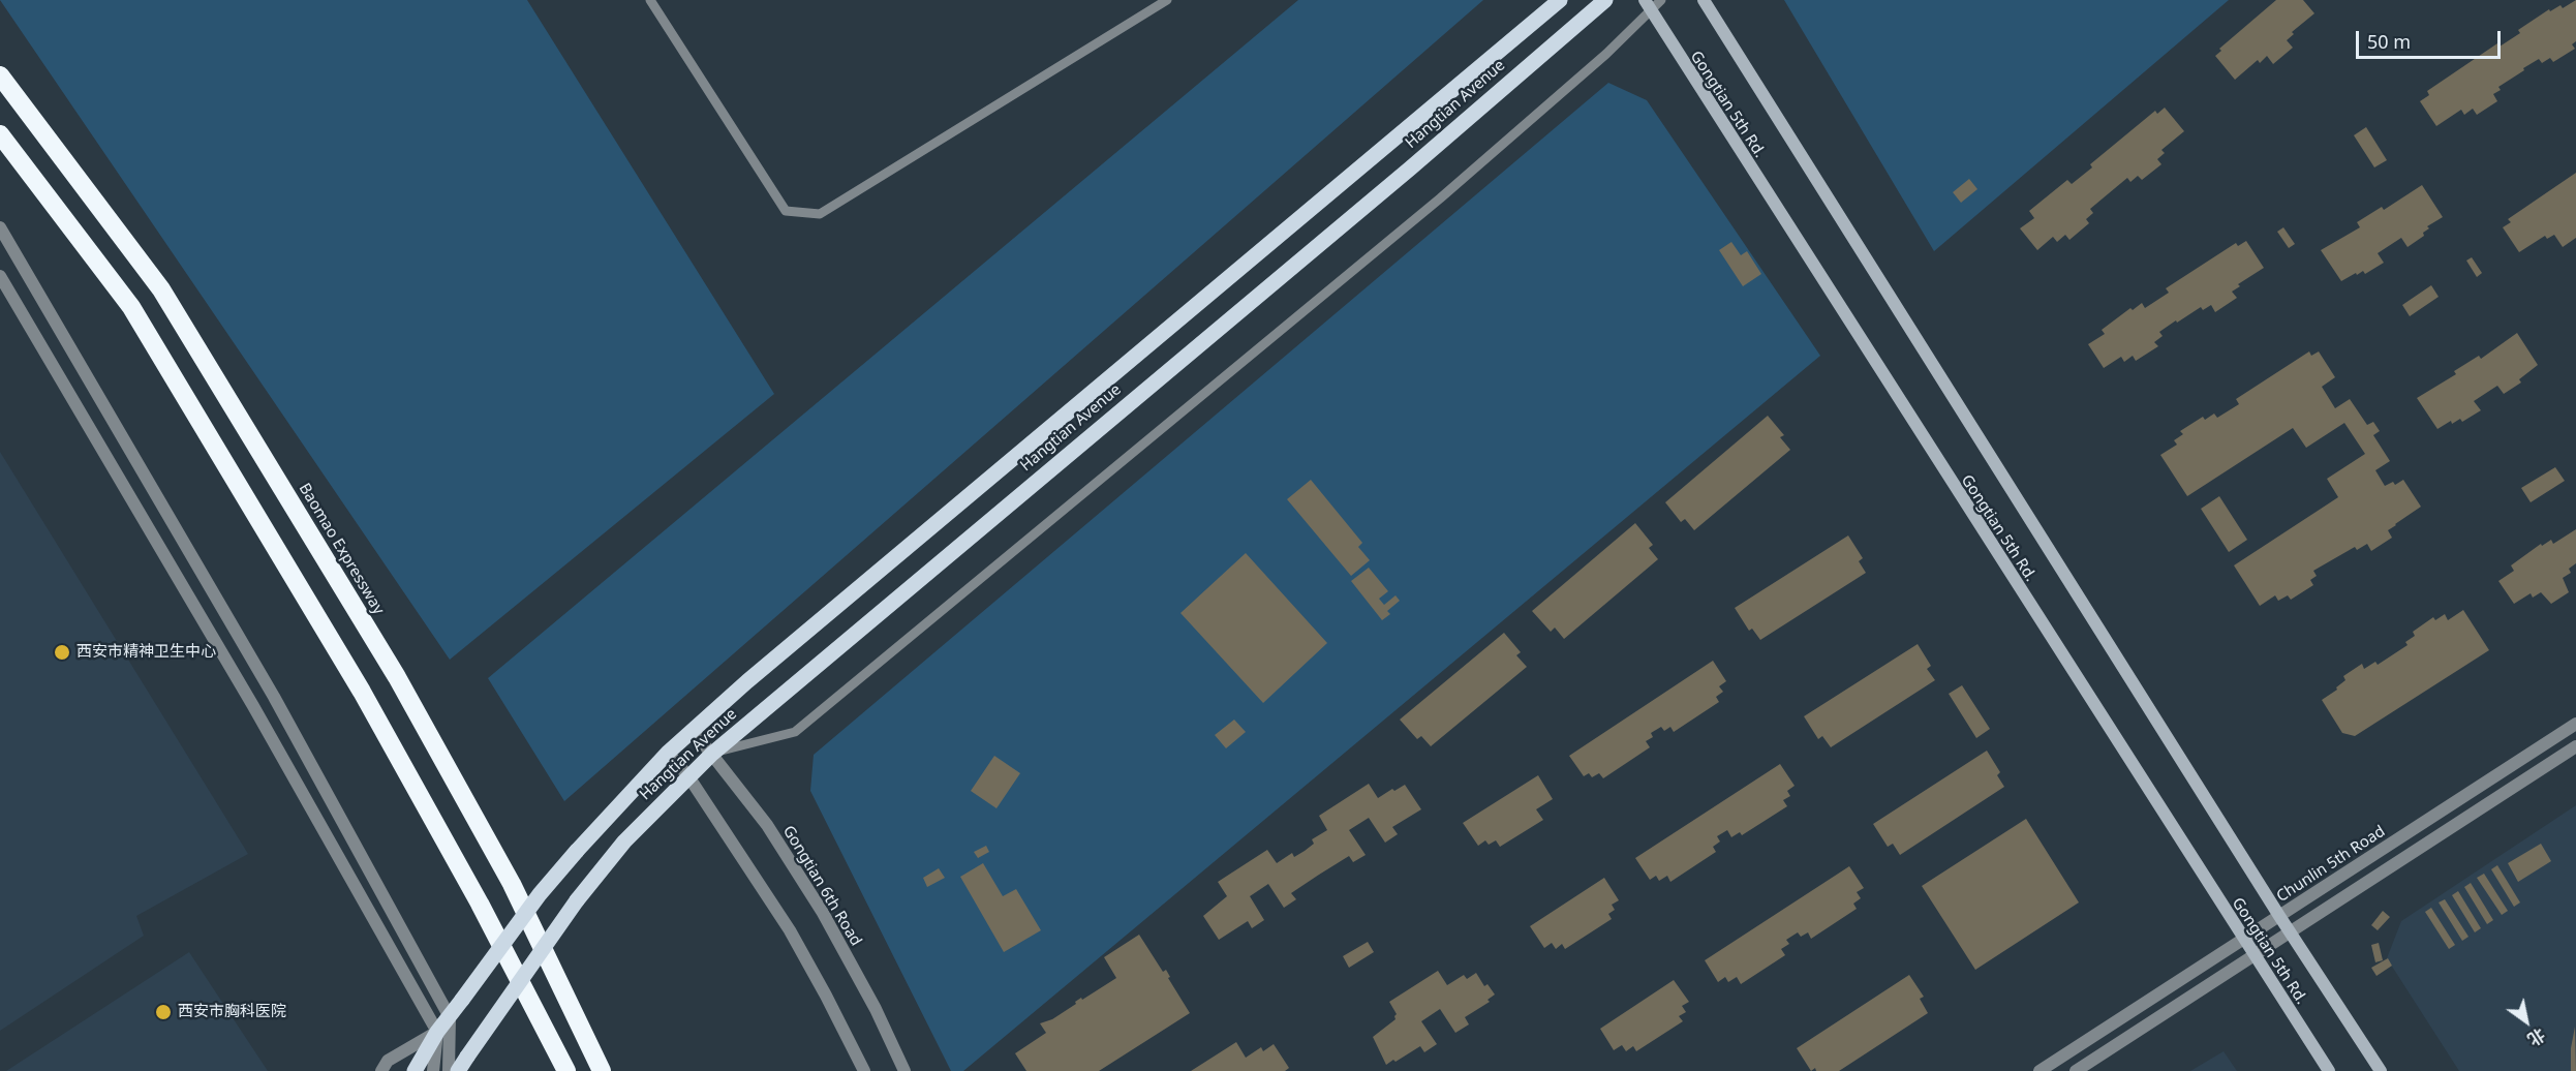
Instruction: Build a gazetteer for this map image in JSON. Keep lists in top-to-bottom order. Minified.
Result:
{"streets":{"highway":["Baomao Expressway"],"main road":["Hangtian Avenue","Gongtian 5th Rd."],"street":["Chunlin 5th Road","Gongtian 6th Road"]},"crossings":[["Hangtian Avenue","Gongtian 6th Road"],["Gongtian 5th Rd.","Chunlin 5th Road"]],"places":["西安市精神卫生中心","西安市胸科医院"],"scale_bar":"50 m","north":"bottom right"}
